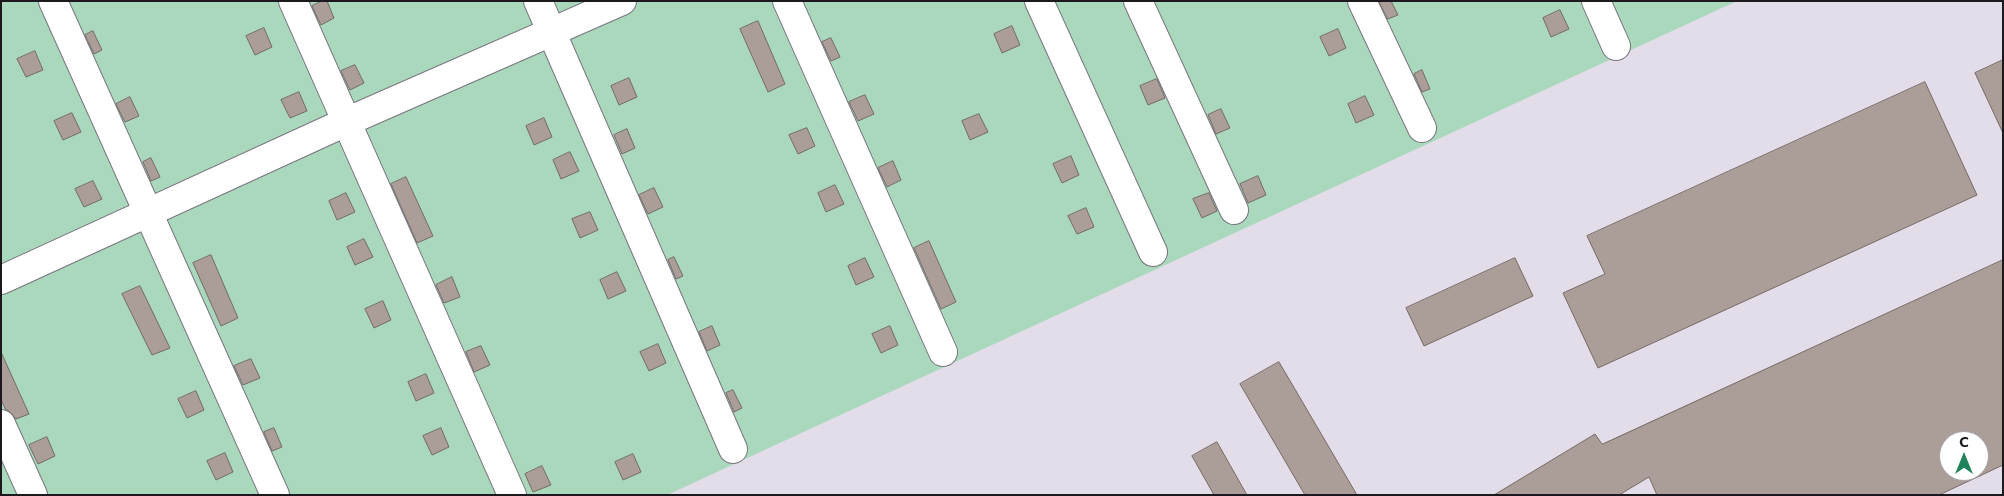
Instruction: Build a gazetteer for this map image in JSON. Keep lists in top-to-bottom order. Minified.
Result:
{"north":"top"}
